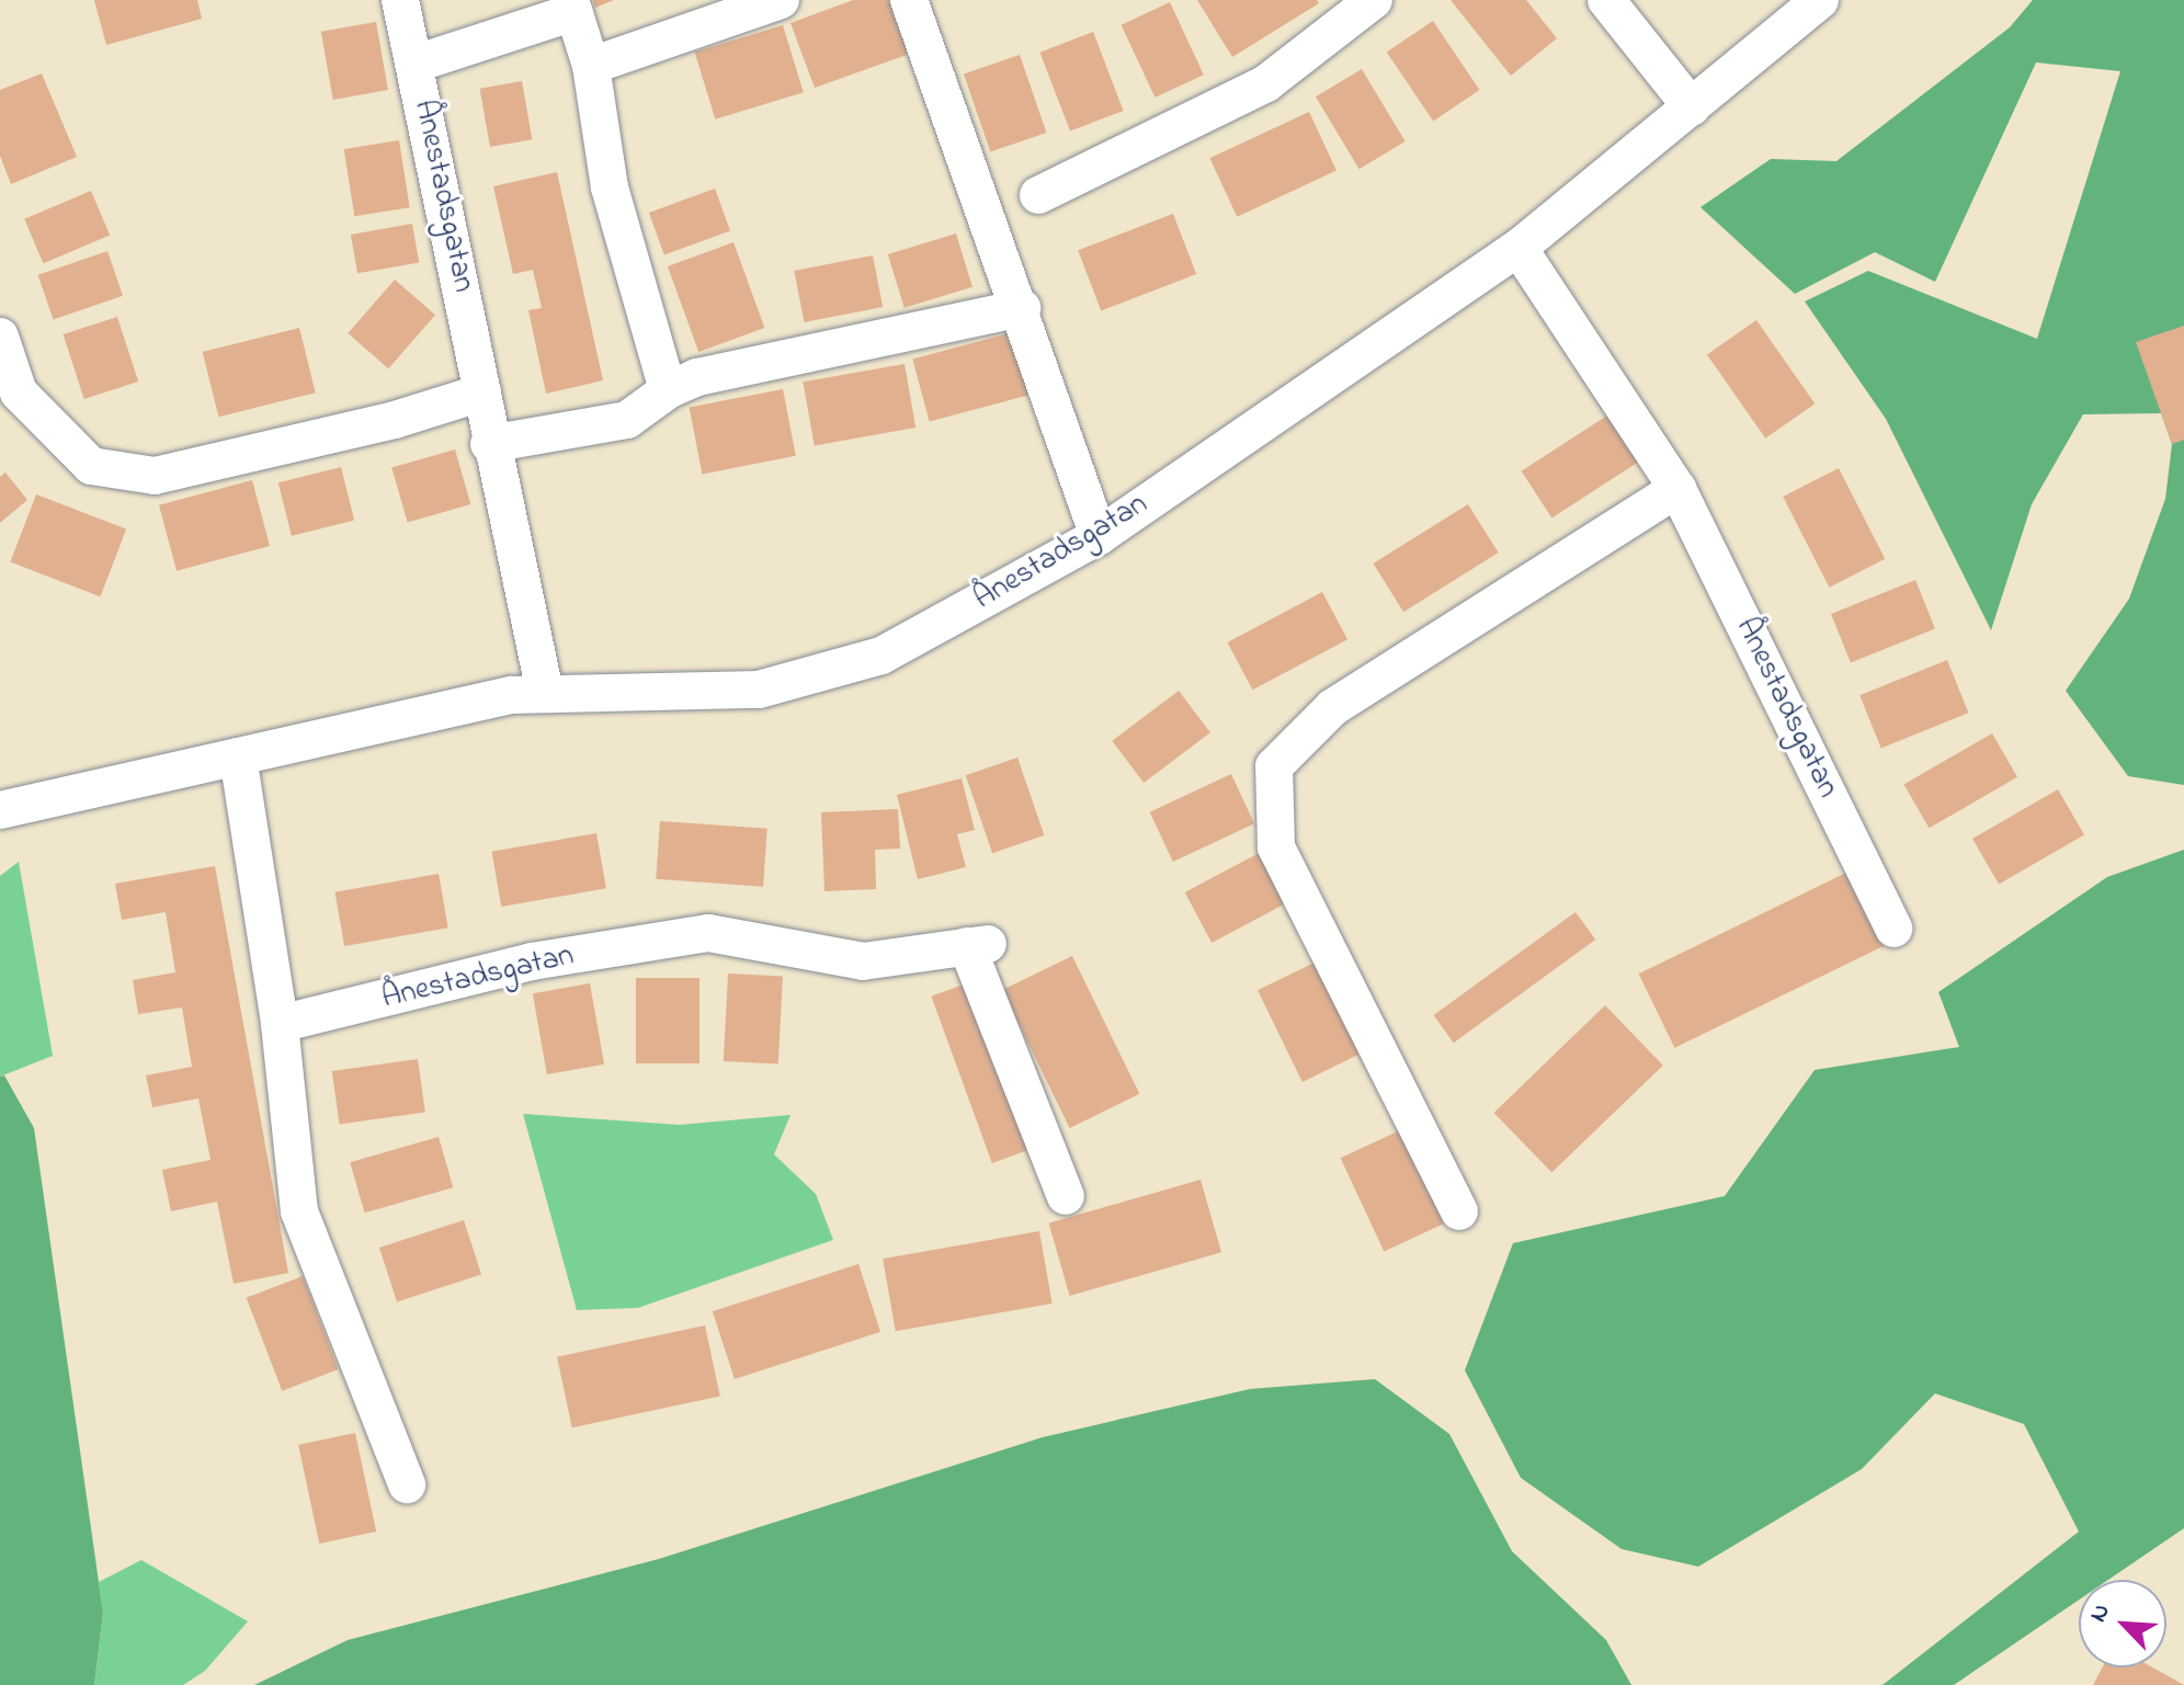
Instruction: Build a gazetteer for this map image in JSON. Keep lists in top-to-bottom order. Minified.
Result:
{"streets":{"street":["Ånestadsgatan"]},"north":"top left"}
